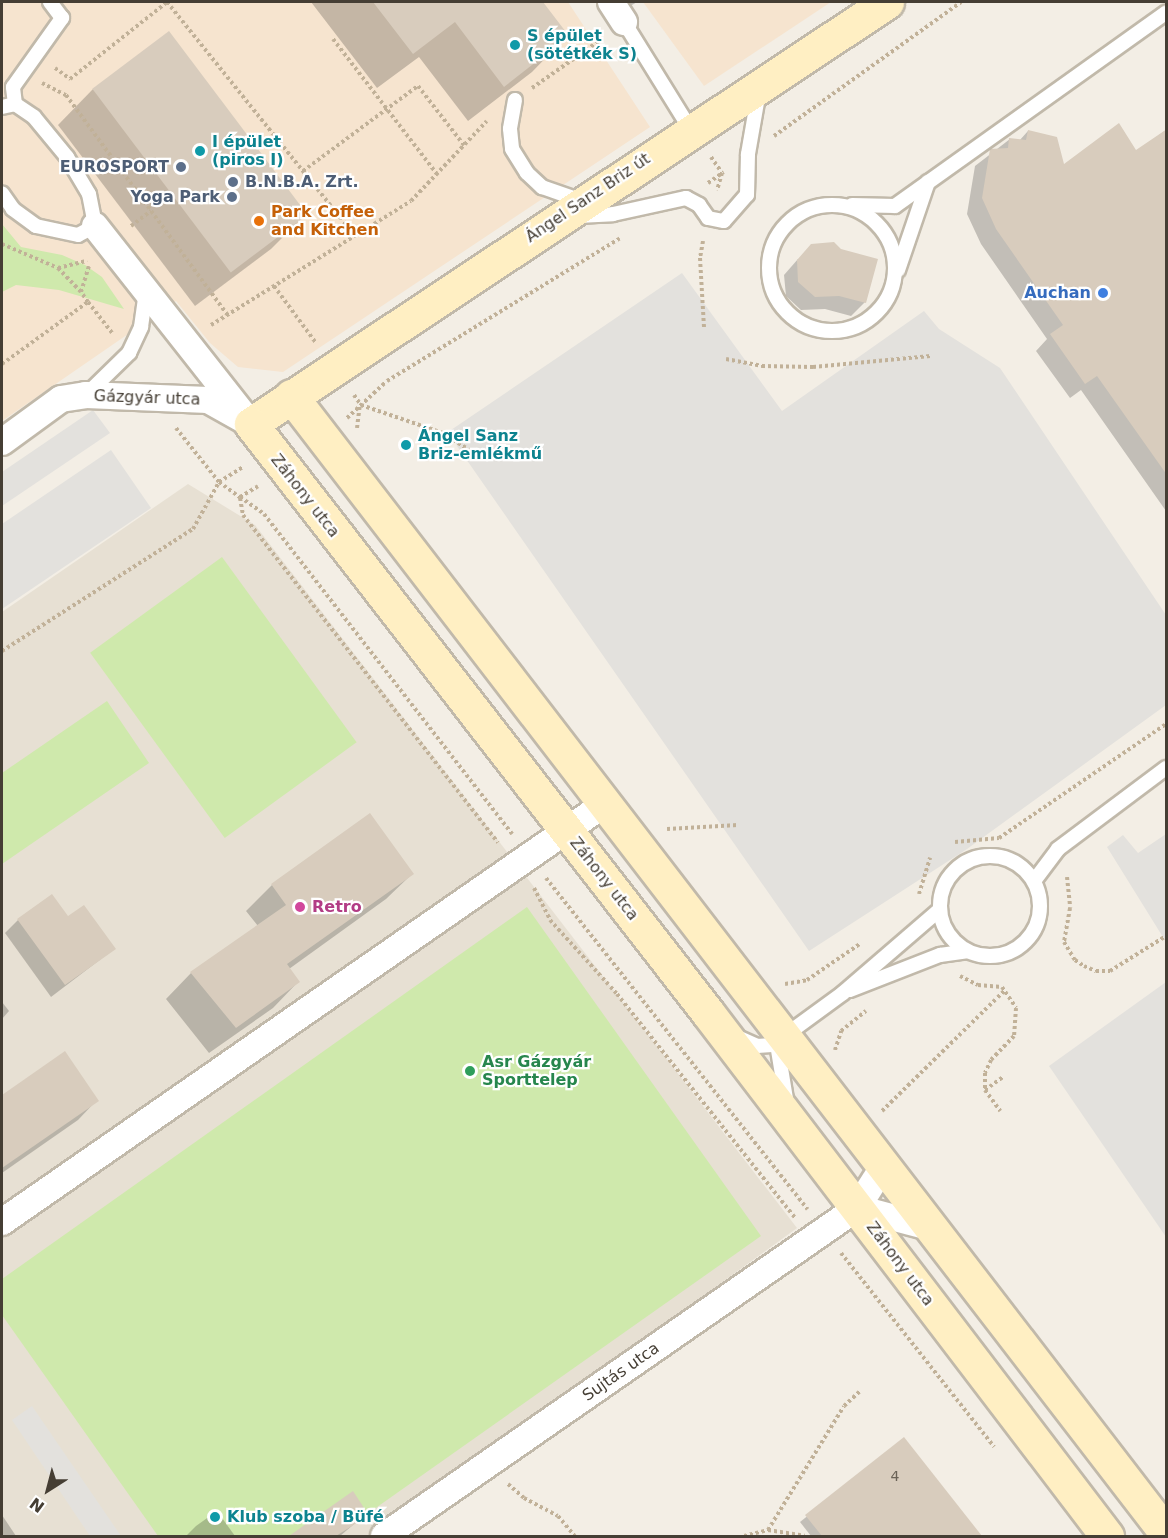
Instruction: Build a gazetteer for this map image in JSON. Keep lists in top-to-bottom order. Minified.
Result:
{"streets":{"main road":["Ángel Sanz Briz út","Záhony utca"],"street":["Gázgyár utca","Sujtás utca"]},"crossings":[["Gázgyár utca","Záhony utca"],["Záhony utca","Sujtás utca"]],"places":["S épület (sötétkék S)","I épület (piros I)","EUROSPORT","B.N.B.A. Zrt.","Yoga Park","Park Coffee and Kitchen","Auchan","Ángel Sanz Briz-emlékmű","Retro","Asr Gázgyár Sporttelep","Klub szoba / Büfé"],"house_numbers":["4"],"north":"bottom left"}
